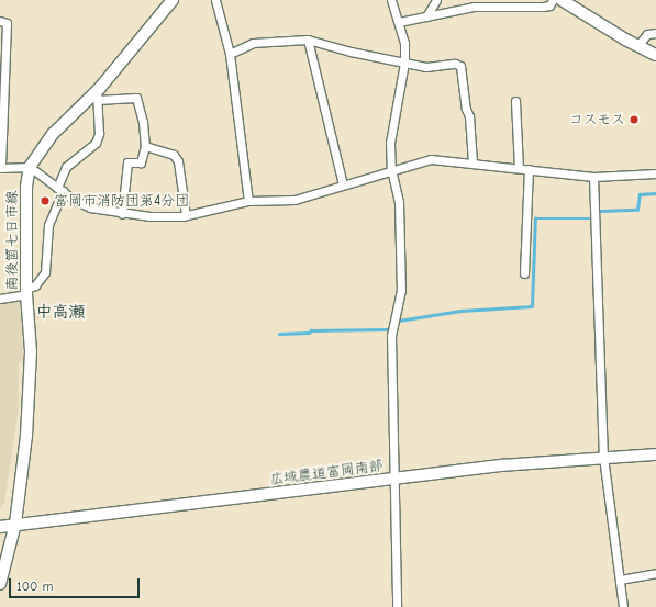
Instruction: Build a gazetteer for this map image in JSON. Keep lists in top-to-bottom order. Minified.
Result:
{"streets":{"street":["南後箇七日市線","広域農道富岡南部"]},"crossings":[["南後箇七日市線","広域農道富岡南部"]],"districts":["中高瀬"],"places":["コスモス","富岡市消防団第4分団"],"scale_bar":"100 m"}
